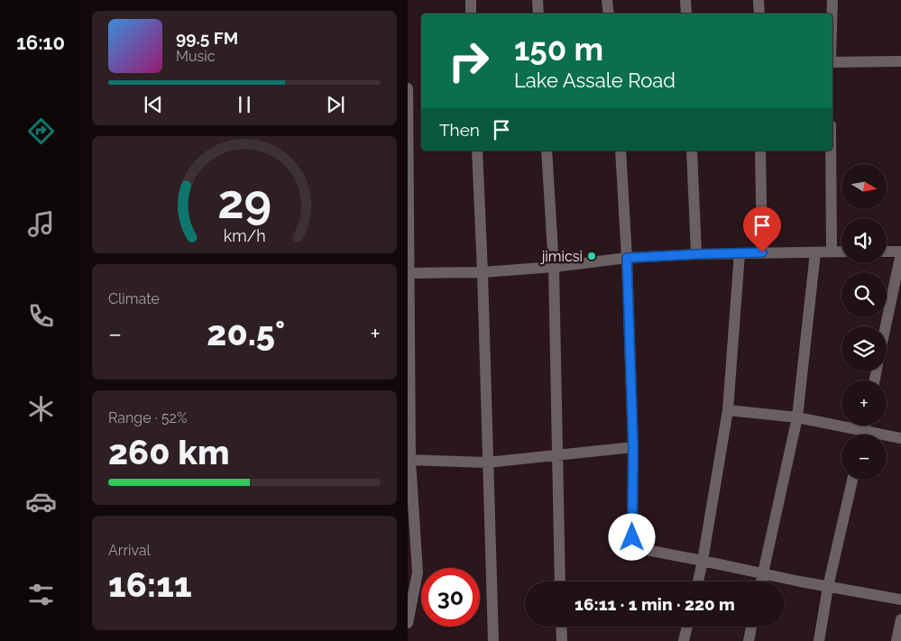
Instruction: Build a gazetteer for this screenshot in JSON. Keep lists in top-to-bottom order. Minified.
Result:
{"places":["jimicsi"],"north":"right","page":{"tabs":"16:10","turn":["150 m","Lake Assale Road"],"song":["99.5 FM","Music"],"then":"Then","map_buttons":["+","−"],"tile":["Climate",["Range · 52%","260 km"],["Arrival","16:11"]],"heat":["−","20.5°","+"],"limit":"30","trip":"16:11 · 1 min · 220 m","gauge":["29","km/h"]}}
